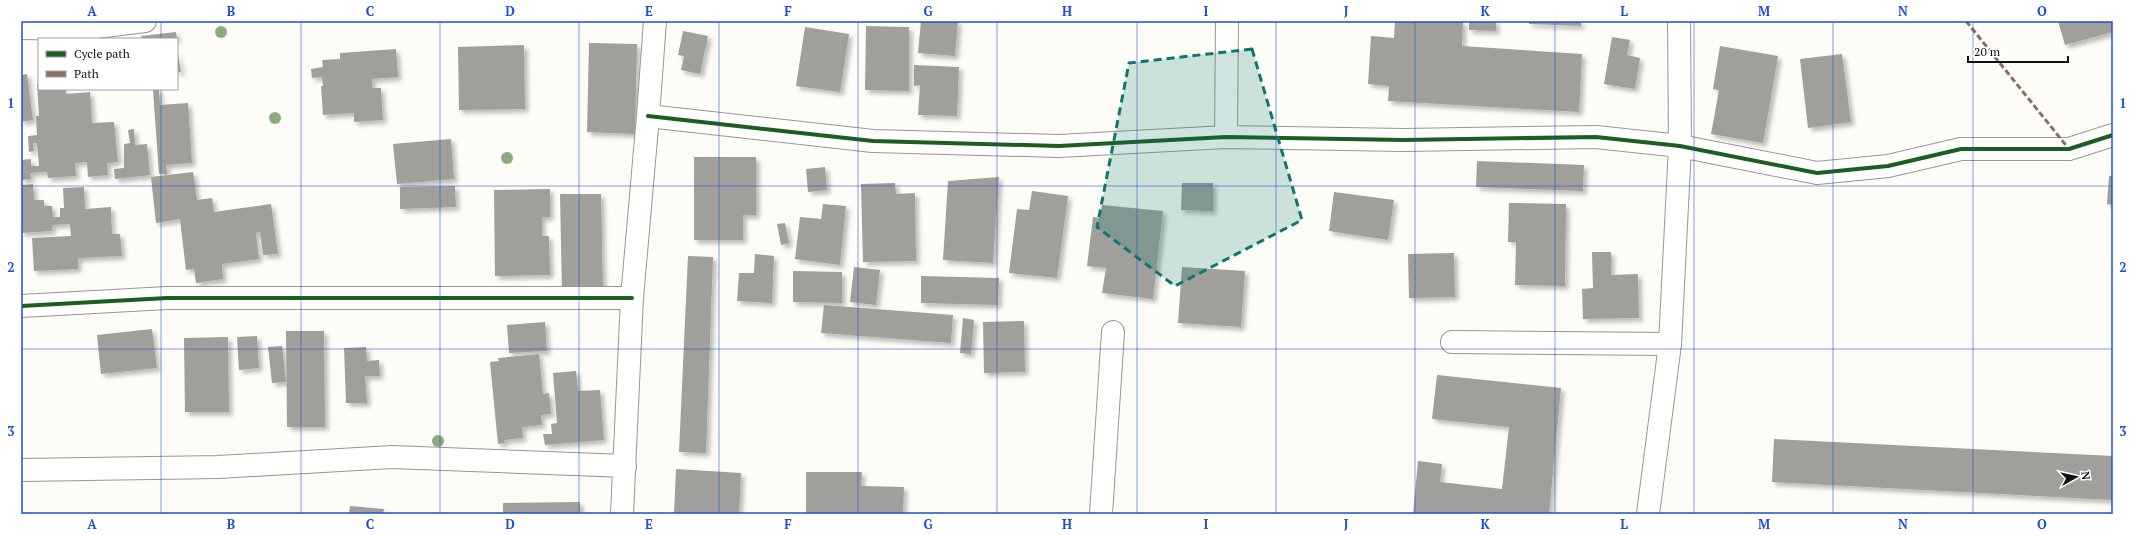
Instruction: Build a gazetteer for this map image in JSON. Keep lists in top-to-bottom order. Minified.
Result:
{"legend":["Cycle path","Path"],"scale_bar":"20 m","north":"right","grid":{"columns":["A","B","C","D","E","F","G","H","I","J","K","L","M","N","O"],"rows":["1","2","3"]}}
